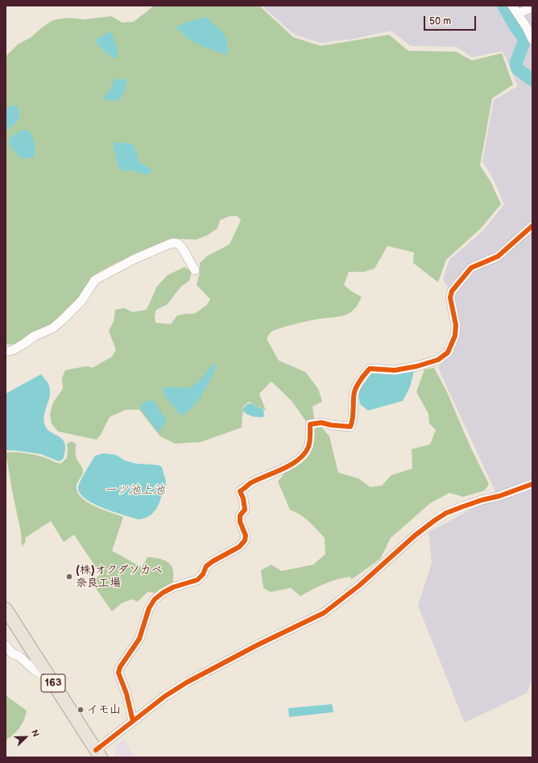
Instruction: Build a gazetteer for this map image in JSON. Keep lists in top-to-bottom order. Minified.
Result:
{"streets":{"highway":["163"]},"water":["一ツ池上池"],"places":["(株)オクダソカベ 奈良工場","イモ山"],"scale_bar":"50 m","north":"top right"}
